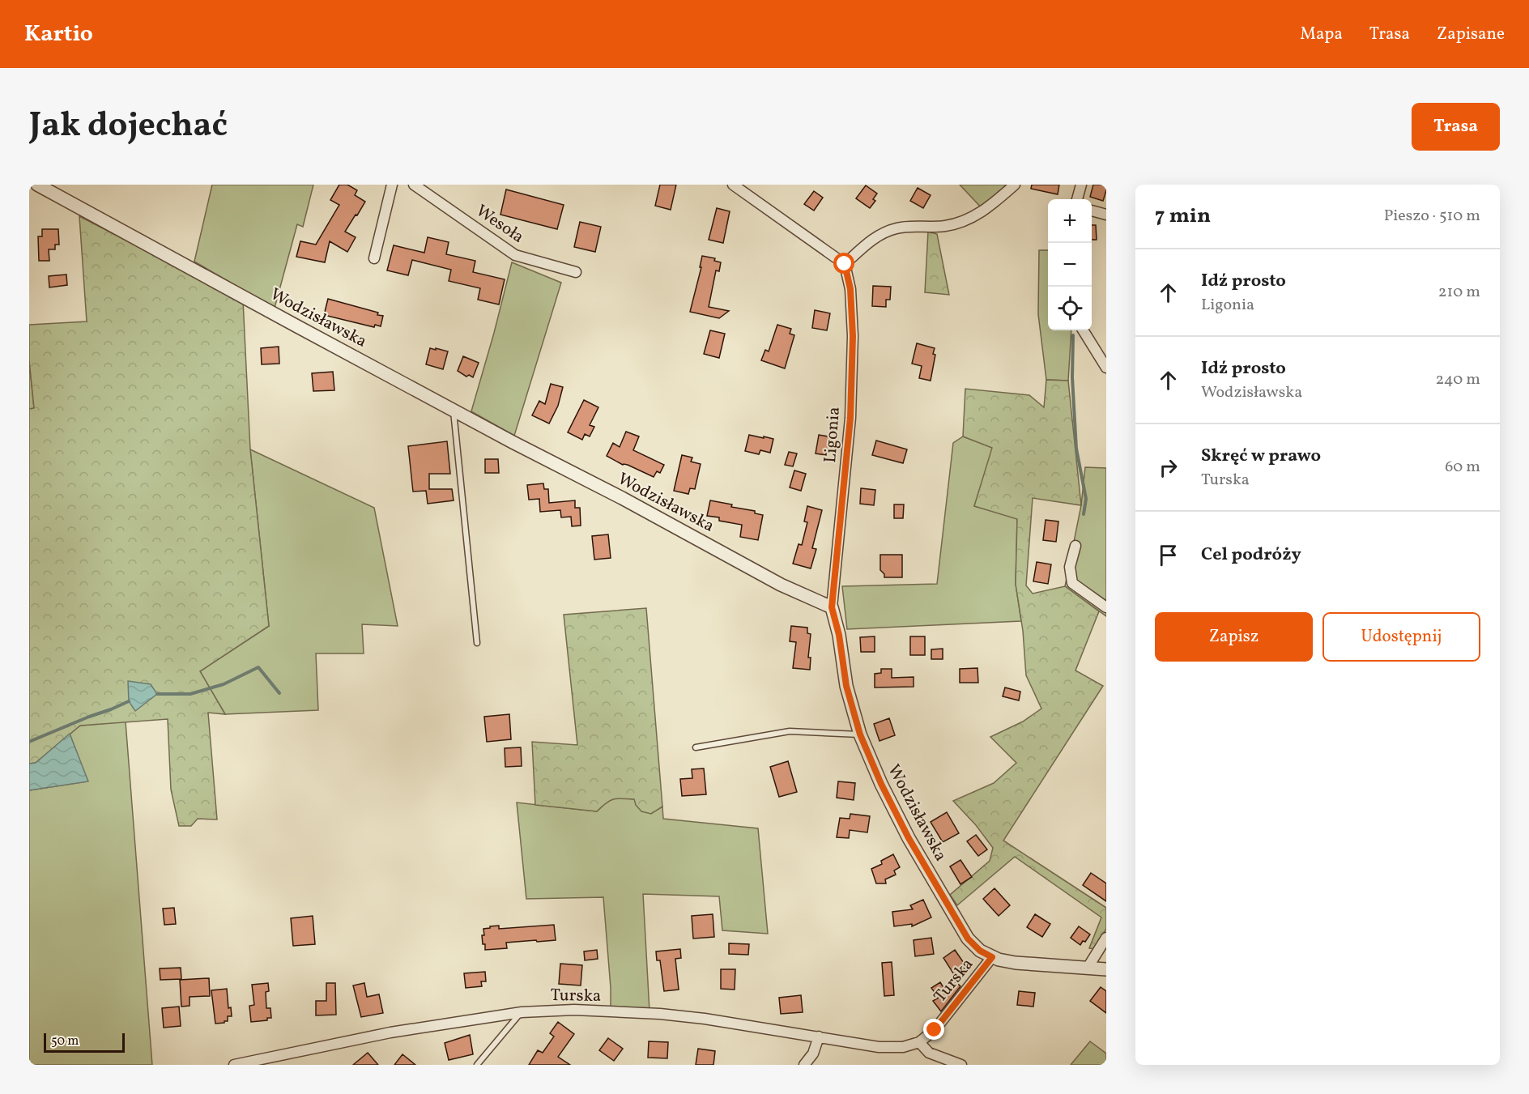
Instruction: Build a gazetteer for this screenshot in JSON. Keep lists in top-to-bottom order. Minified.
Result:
{"streets":{"street":["Wesoła","Wodzisławska","Ligonia","Turska"]},"crossings":[["Wodzisławska","Ligonia"],["Wodzisławska","Turska"]],"scale_bar":"50 m","page":{"header":"Kartio","nav":["Mapa","Trasa","Zapisane"],"title":"Jak dojechać","buttons":["Trasa",["Zapisz","Udostępnij"]],"heading":["7 min","Pieszo · 510 m"],"map_buttons":["+","−"],"list":[["Idź prosto","Ligonia","210 m"],["Idź prosto","Wodzisławska","240 m"],["Skręć w prawo","Turska","60 m"],"Cel podróży"],"scale":"50 m"}}
